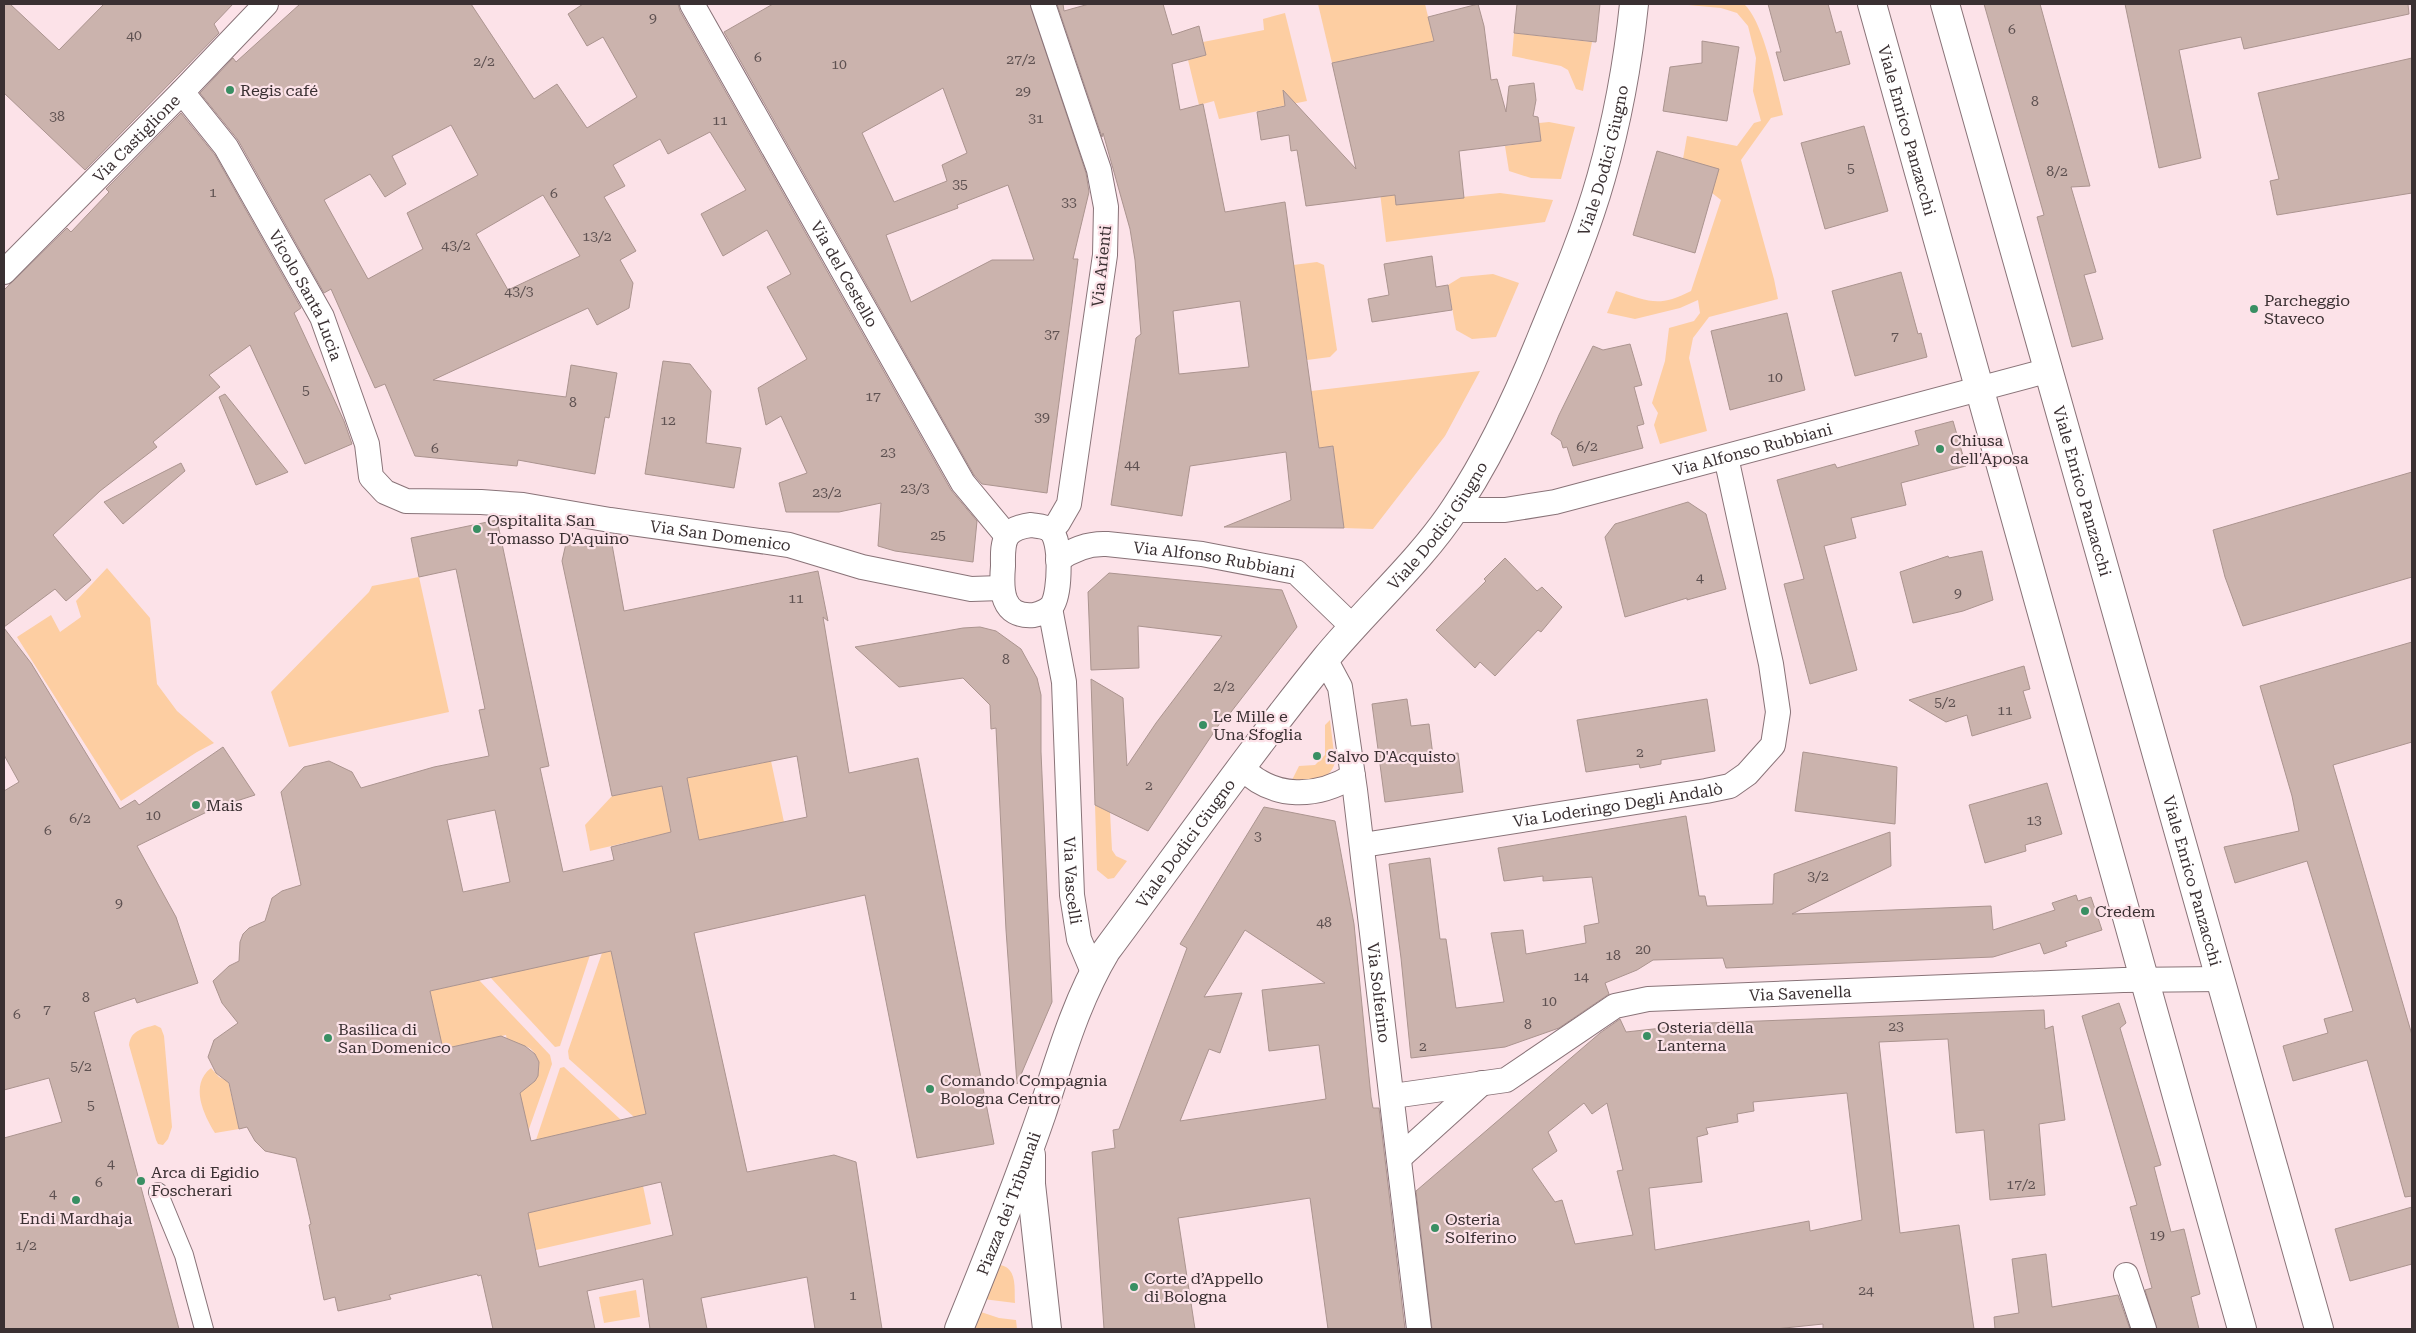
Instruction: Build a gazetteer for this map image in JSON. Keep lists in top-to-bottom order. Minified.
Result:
{"streets":{"main road":["Viale Enrico Panzacchi","Viale Dodici Giugno","Piazza dei Tribunali"],"street":["Via Castiglione","Via Arienti","Via del Cestello","Vicolo Santa Lucia","Via Alfonso Rubbiani","Via San Domenico","Via Loderingo Degli Andalò","Via Vascelli","Via Solferino","Via Savenella"]},"crossings":[["Viale Enrico Panzacchi","Via Alfonso Rubbiani"],["Viale Enrico Panzacchi","Via Savenella"],["Via Castiglione","Vicolo Santa Lucia"],["Viale Dodici Giugno","Via Alfonso Rubbiani"],["Viale Dodici Giugno","Via Vascelli"],["Viale Dodici Giugno","Via Solferino"],["Via Arienti","Via del Cestello"],["Via Arienti","Via Alfonso Rubbiani"],["Via Arienti","Via San Domenico"],["Via Arienti","Via Vascelli"],["Via del Cestello","Via Alfonso Rubbiani"],["Via del Cestello","Via San Domenico"],["Via del Cestello","Via Vascelli"],["Vicolo Santa Lucia","Via San Domenico"],["Via Alfonso Rubbiani","Via San Domenico"],["Via Alfonso Rubbiani","Via Loderingo Degli Andalò"],["Via Alfonso Rubbiani","Via Vascelli"],["Via San Domenico","Via Vascelli"],["Via Loderingo Degli Andalò","Via Solferino"],["Via Solferino","Via Savenella"]],"places":["Regis café","Parcheggio Staveco","Chiusa dell'Aposa","Ospitalita San Tomasso D'Aquino","Le Mille e Una Sfoglia","Salvo D'Acquisto","Mais","Credem","Osteria della Lanterna","Basilica di San Domenico","Comando Compagnia Bologna Centro","Arca di Egidio Foscherari","Endi Mardhaja","Osteria Solferino","Corte d’Appello di Bologna"],"house_numbers":["9","6","40","6","27/2","2/2","10","29","8","38","31","11","5","8/2","35","1","6","33","13/2","43/2","43/3","37","7","10","5","17","8","39","12","6/2","6","23","44","23/3","23/2","25","4","9","11","8","2/2","5/2","11","2","2","10","6/2","13","6","3","3/2","9","48","20","18","14","8","10","7","6","8","23","2","5/2","5","4","6","17/2","4","19","1/2","24","1"]}
